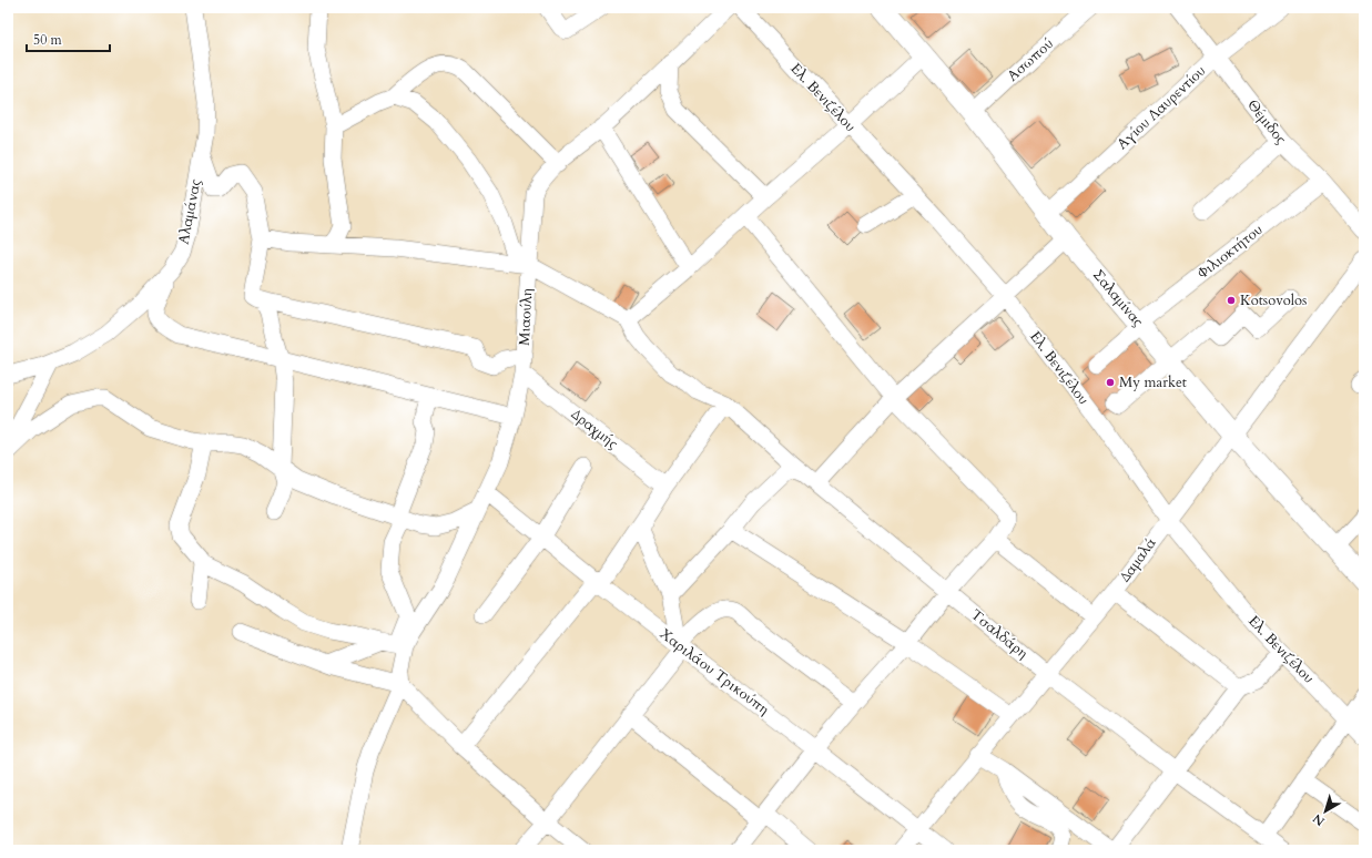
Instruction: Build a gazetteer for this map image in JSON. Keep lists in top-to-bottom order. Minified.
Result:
{"streets":{"main road":["Σαλαμίνας"],"street":["Ασωπού","Ελ. Βενιζέλου","Αγίου Λαυρεντίου","Θέμιδος","Αλαμάνας","Φιλιοκτήτου","Μιαούλη","Δραχμής","Δαμαλά","Τσαλδάρη","Χαριλάου Τρικούπη"]},"crossings":[["Ασωπού","Σαλαμίνας"],["Ελ. Βενιζέλου","Δαμαλά"],["Αγίου Λαυρεντίου","Θέμιδος"],["Αγίου Λαυρεντίου","Σαλαμίνας"],["Θέμιδος","Φιλιοκτήτου"],["Φιλιοκτήτου","Σαλαμίνας"],["Σαλαμίνας","Δαμαλά"],["Μιαούλη","Δραχμής"],["Μιαούλη","Χαριλάου Τρικούπη"],["Δαμαλά","Τσαλδάρη"],["Δαμαλά","Χαριλάου Τρικούπη"]],"places":["Kotsovolos","My market"],"scale_bar":"50 m","north":"bottom left"}
